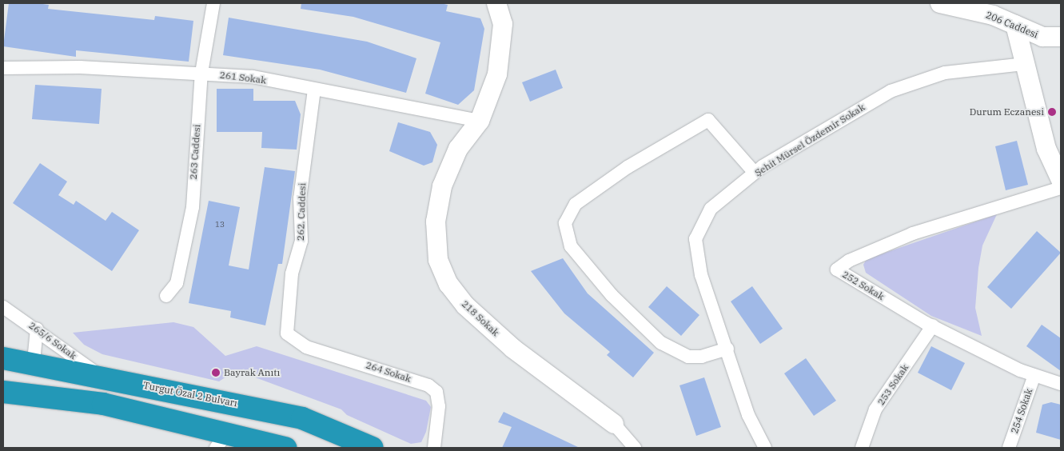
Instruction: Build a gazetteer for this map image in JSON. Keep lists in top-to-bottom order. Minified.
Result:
{"streets":{"highway":["Turgut Özal 2 Bulvarı"],"street":["206 Caddesi","261 Sokak","Şehit Mürsel Özdemir Sokak","263 Caddesi","262. Caddesi","252 Sokak","218 Sokak","265/6 Sokak","264 Sokak","253 Sokak","254 Sokak"]},"crossings":[["261 Sokak","263 Caddesi"],["261 Sokak","262. Caddesi"],["261 Sokak","218 Sokak"],["262. Caddesi","264 Sokak"],["252 Sokak","253 Sokak"],["252 Sokak","254 Sokak"],["265/6 Sokak","Turgut Özal 2 Bulvarı"]],"places":["Durum Eczanesi","Bayrak Anıtı"],"house_numbers":["13"]}
